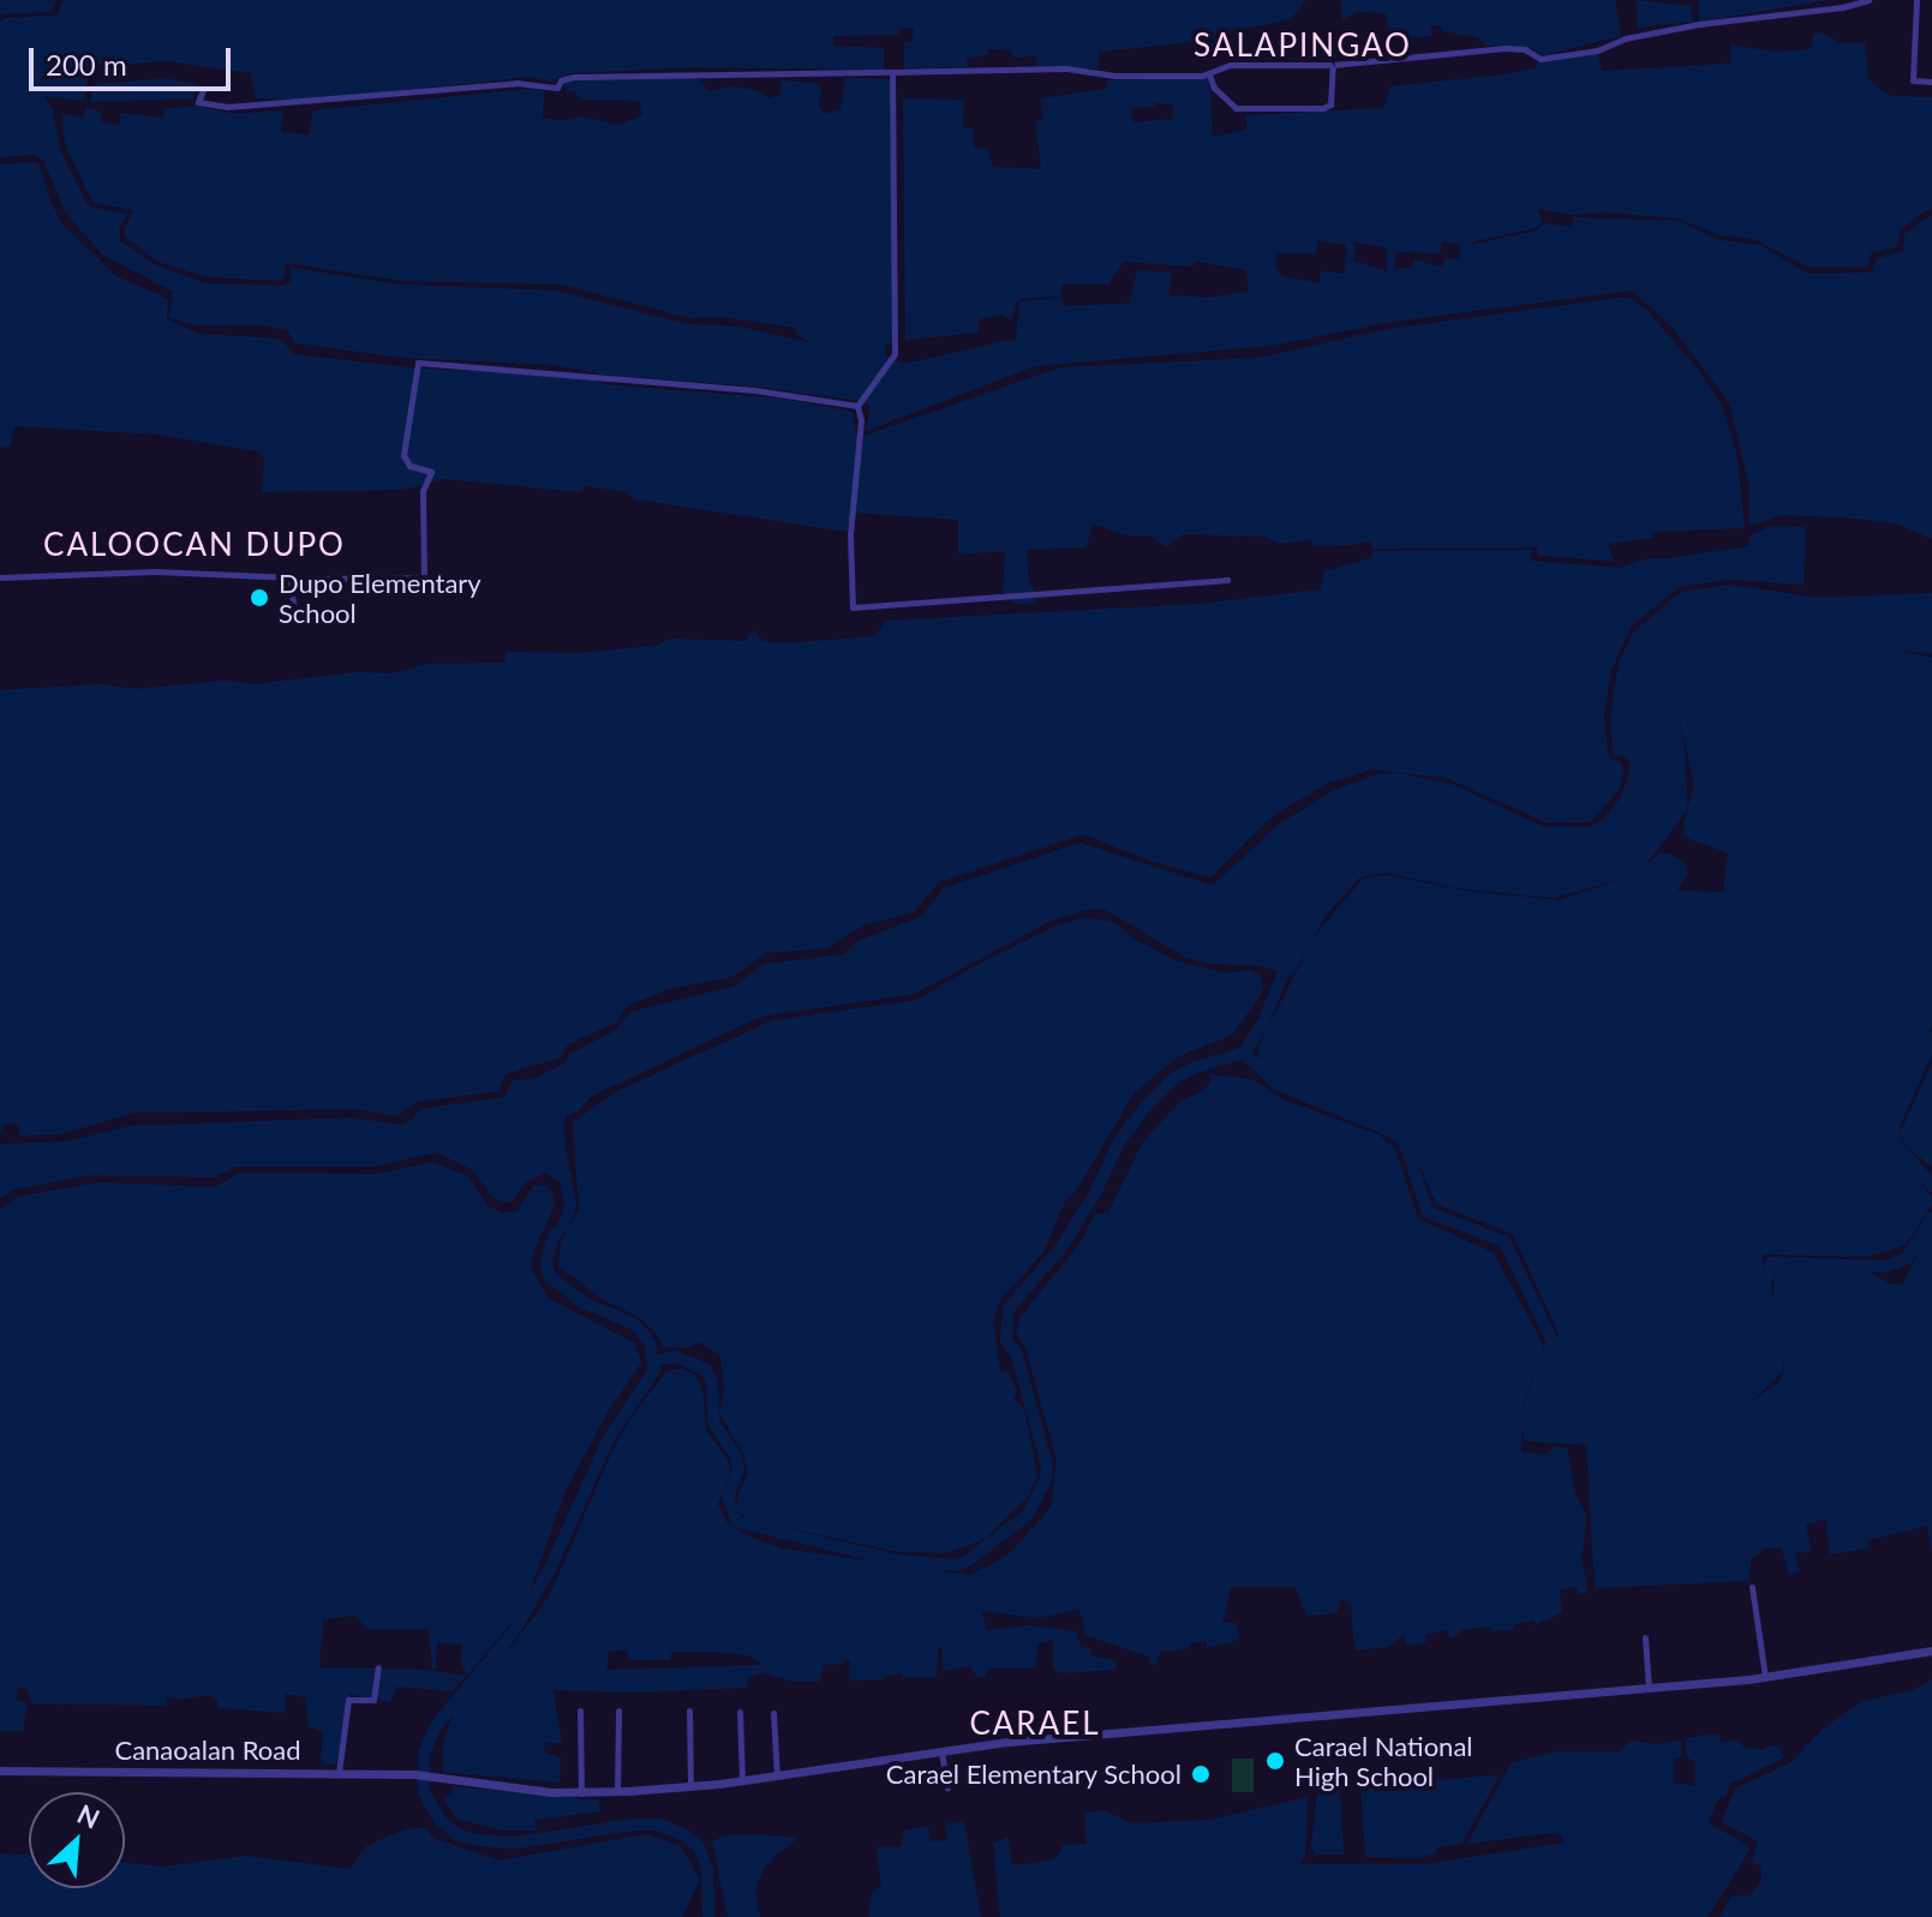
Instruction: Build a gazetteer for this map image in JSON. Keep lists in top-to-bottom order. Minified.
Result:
{"streets":{"street":["Canaoalan Road"]},"districts":["SALAPINGAO","CALOOCAN DUPO","CARAEL"],"places":["Dupo Elementary School","Carael National High School","Carael Elementary School"],"scale_bar":"200 m","north":"top right"}
